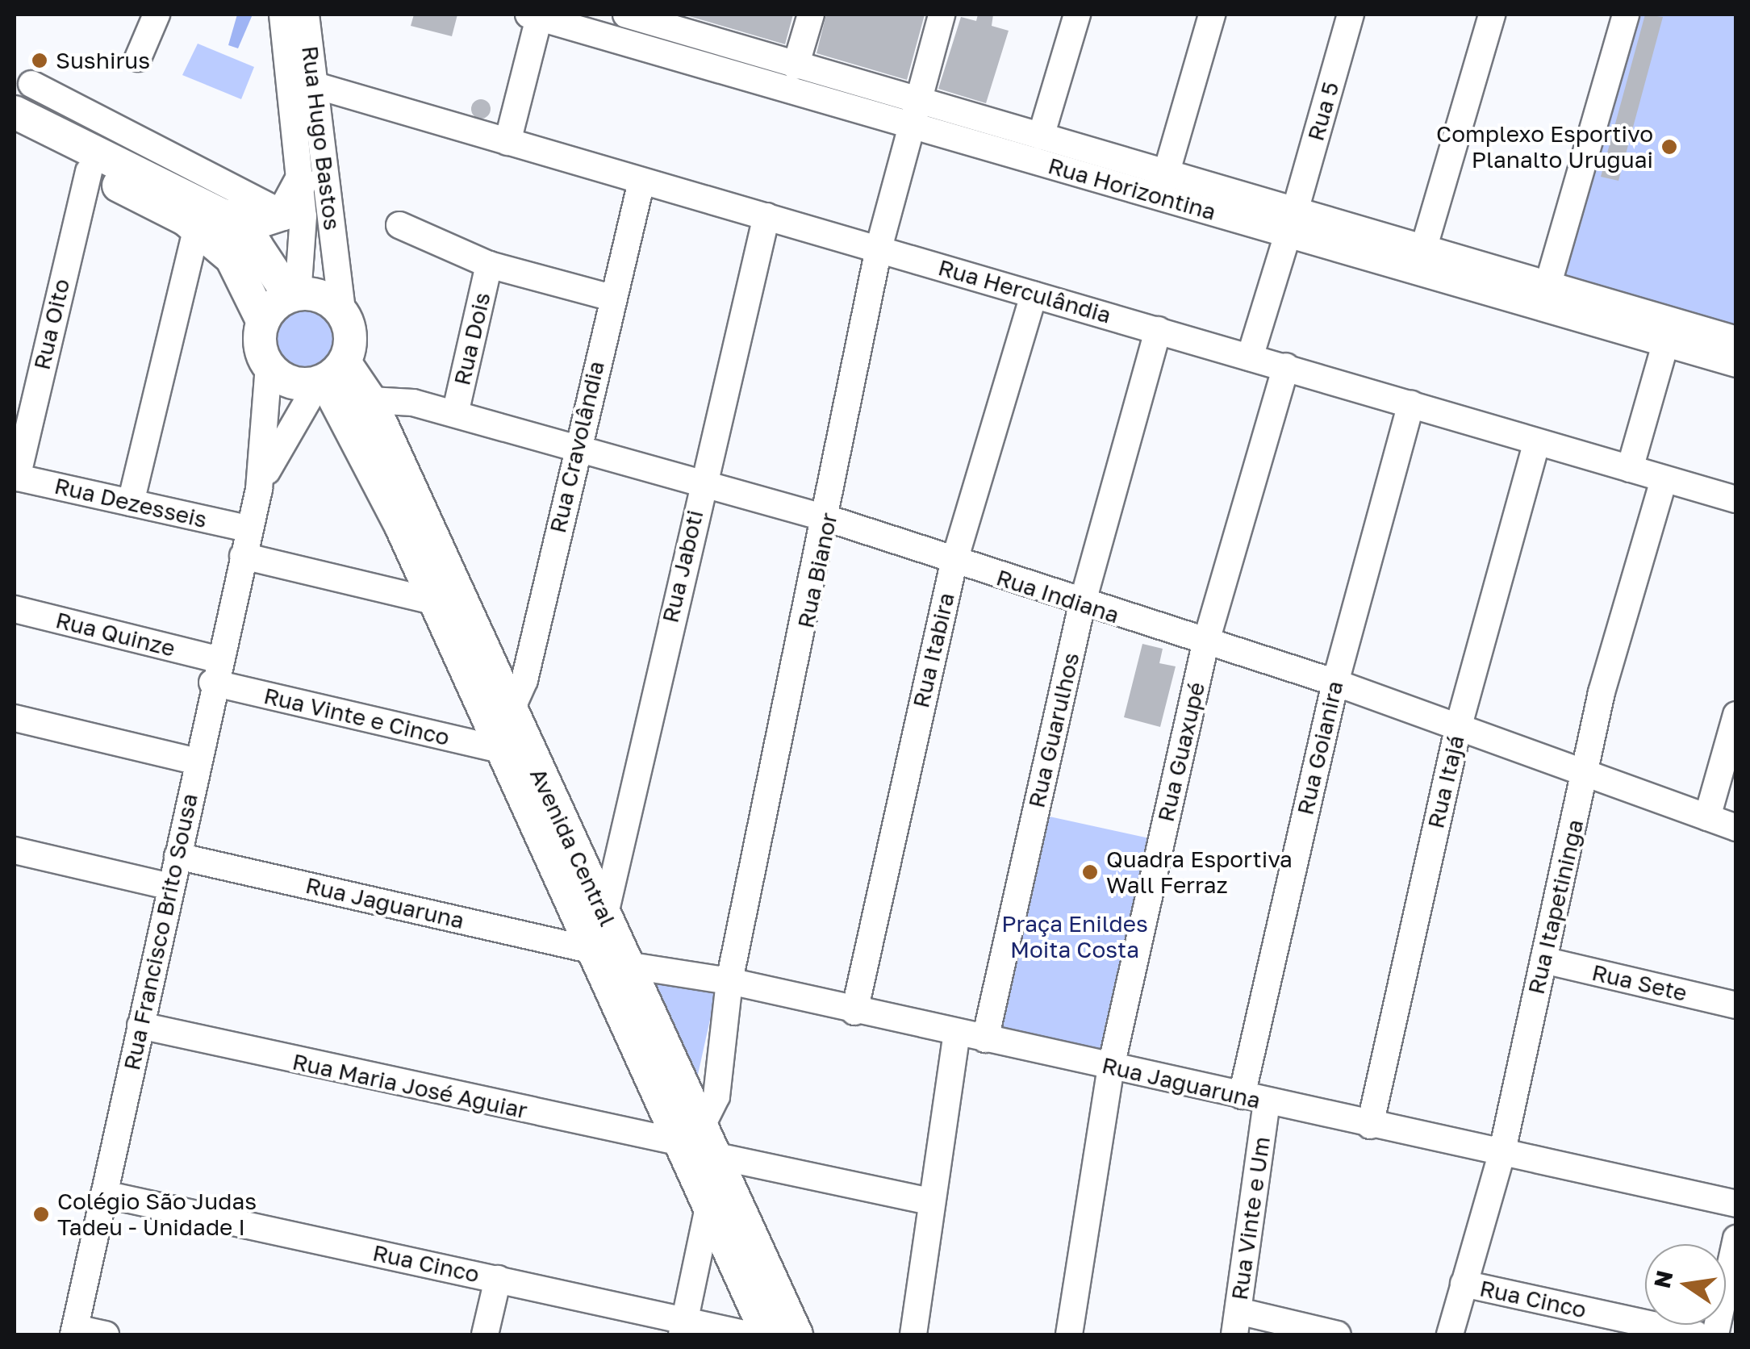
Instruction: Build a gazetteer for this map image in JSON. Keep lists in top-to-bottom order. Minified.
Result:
{"streets":{"main road":["Avenida Central"],"street":["Rua 5","Rua Hugo Bastos","Rua Horizontina","Rua Herculândia","Rua Oito","Rua Dois","Rua Cravolândia","Rua Dezesseis","Rua Jaboti","Rua Bianor","Rua Indiana","Rua Quinze","Rua Itabira","Rua Vinte e Cinco","Rua Guarulhos","Rua Goianira","Rua Guaxupé","Rua Itajá","Rua Jaguaruna","Rua Itapetininga","Rua Francisco Brito Sousa","Rua Sete","Rua Maria José Aguiar","Rua Vinte e Um","Rua Cinco"]},"crossings":[["Rua 5","Rua Horizontina"],["Rua Hugo Bastos","Rua Herculândia"],["Rua Hugo Bastos","Avenida Central"],["Rua Horizontina","Rua Bianor"],["Rua Herculândia","Rua Cravolândia"],["Rua Herculândia","Rua Jaboti"],["Rua Herculândia","Rua Bianor"],["Rua Herculândia","Rua Itabira"],["Rua Herculândia","Rua Guarulhos"],["Rua Herculândia","Rua Goianira"],["Rua Herculândia","Rua Guaxupé"],["Rua Herculândia","Rua Itajá"],["Rua Herculândia","Rua Itapetininga"],["Rua Oito","Rua Dezesseis"],["Rua Dois","Rua Indiana"],["Rua Cravolândia","Rua Indiana"],["Rua Cravolândia","Avenida Central"],["Rua Dezesseis","Rua Francisco Brito Sousa"],["Rua Jaboti","Rua Indiana"],["Rua Jaboti","Avenida Central"],["Rua Bianor","Rua Indiana"],["Rua Bianor","Avenida Central"],["Rua Bianor","Rua Jaguaruna"],["Rua Bianor","Rua Maria José Aguiar"],["Rua Indiana","Rua Itabira"],["Rua Indiana","Rua Guarulhos"],["Rua Indiana","Rua Goianira"],["Rua Indiana","Rua Guaxupé"],["Rua Indiana","Rua Itajá"],["Rua Indiana","Avenida Central"],["Rua Indiana","Rua Itapetininga"],["Rua Quinze","Rua Vinte e Cinco"],["Rua Quinze","Rua Francisco Brito Sousa"],["Rua Itabira","Rua Jaguaruna"],["Rua Vinte e Cinco","Avenida Central"],["Rua Vinte e Cinco","Rua Francisco Brito Sousa"],["Rua Guarulhos","Rua Jaguaruna"],["Rua Goianira","Rua Jaguaruna"],["Rua Goianira","Rua Vinte e Um"],["Rua Guaxupé","Rua Jaguaruna"],["Rua Itajá","Rua Jaguaruna"],["Avenida Central","Rua Jaguaruna"],["Avenida Central","Rua Maria José Aguiar"],["Rua Jaguaruna","Rua Itapetininga"],["Rua Jaguaruna","Rua Francisco Brito Sousa"],["Rua Jaguaruna","Rua Vinte e Um"],["Rua Itapetininga","Rua Sete"],["Rua Itapetininga","Rua Cinco"],["Rua Francisco Brito Sousa","Rua Maria José Aguiar"],["Rua Francisco Brito Sousa","Rua Cinco"]],"parks":["Praça Enildes Moita Costa"],"places":["Sushirus","Complexo Esportivo Planalto Uruguai","Quadra Esportiva Wall Ferraz","Colégio São Judas Tadeu - Unidade I"],"north":"left"}
